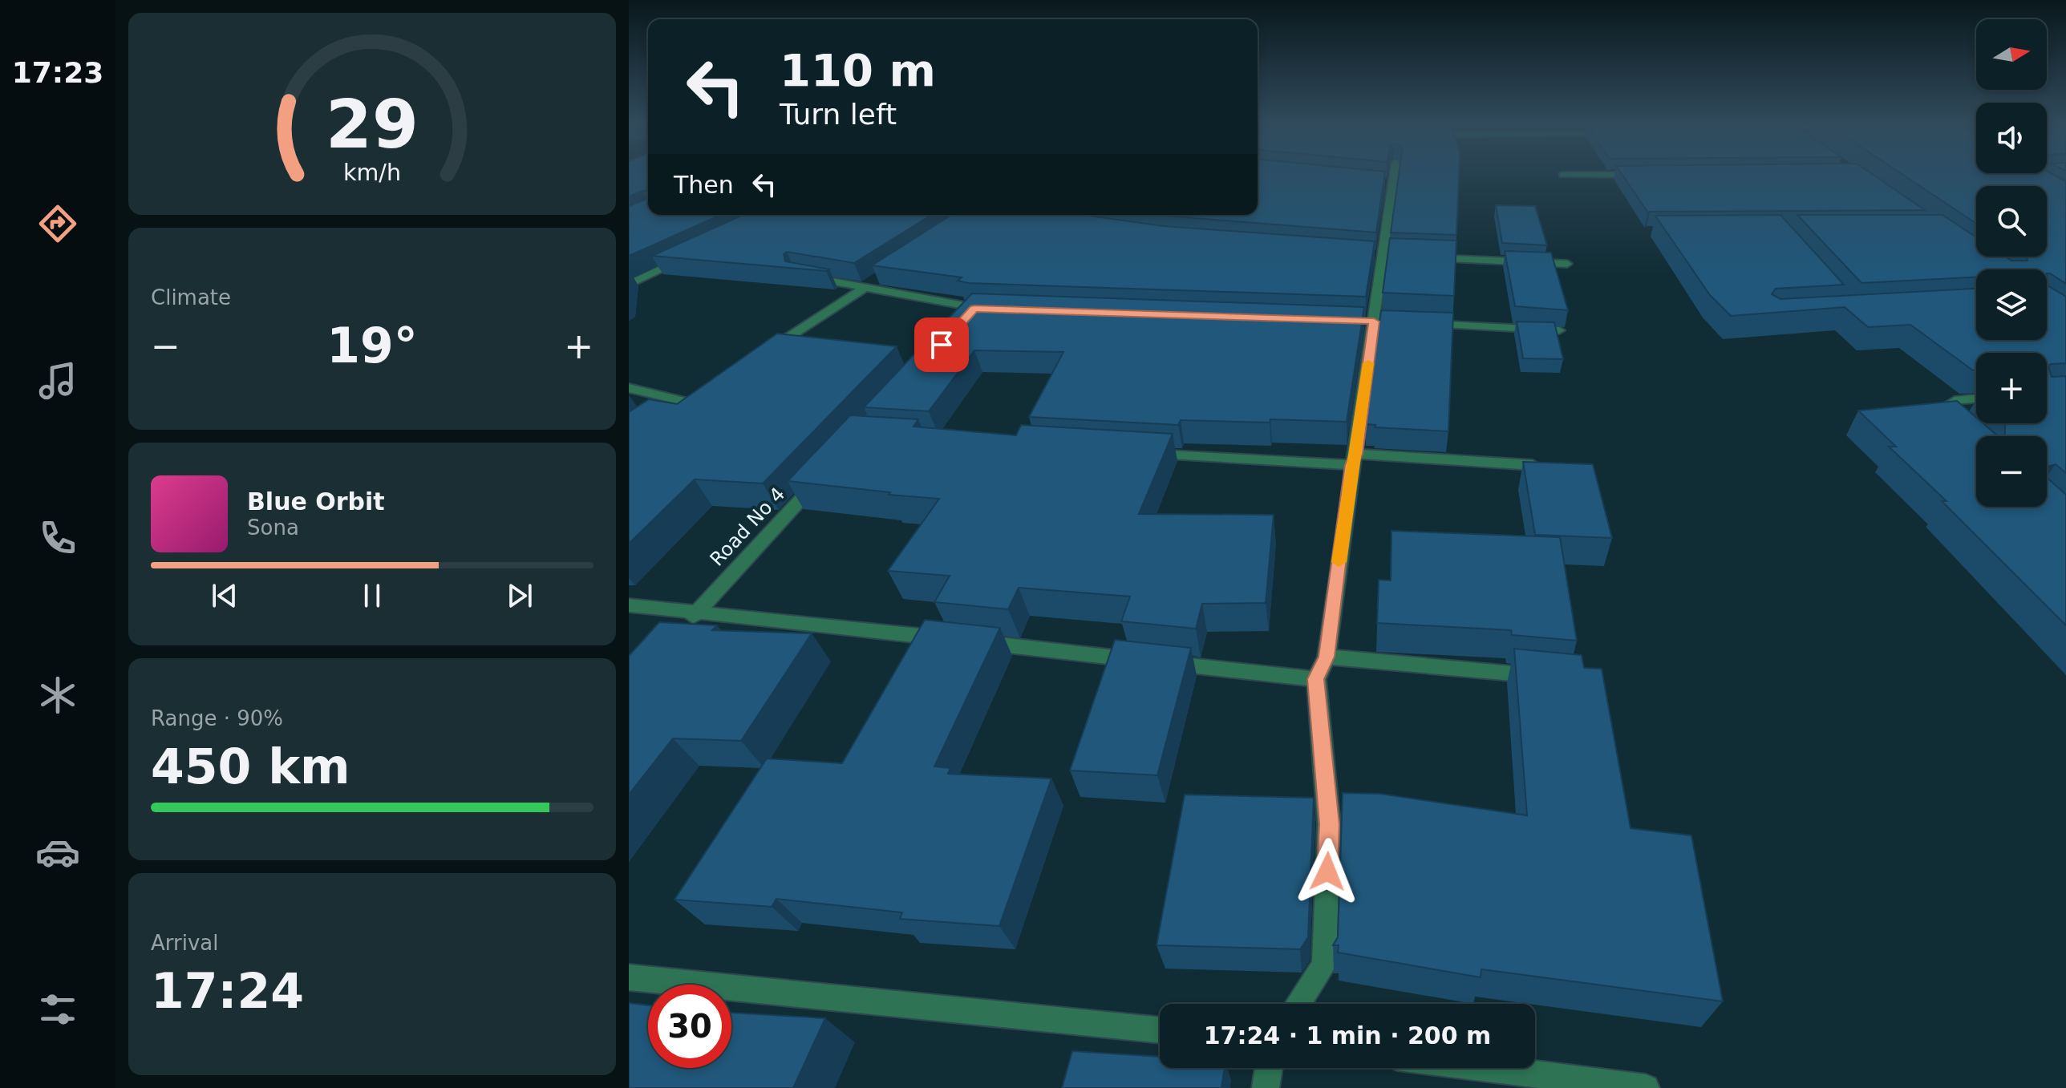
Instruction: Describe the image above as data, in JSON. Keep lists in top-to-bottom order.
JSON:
{
  "streets": {
    "street": ["Road No 4"]
  },
  "north": "right",
  "page": {
    "tabs": "17:23",
    "map_buttons": ["+", "−"],
    "turn": ["110 m", "Turn left"],
    "then": "Then",
    "tile": [
      "Climate",
      ["Range · 90%", "450 km"],
      ["Arrival", "17:24"]
    ],
    "heat": ["−", "19°", "+"],
    "song": ["Blue Orbit", "Sona"],
    "limit": "30",
    "trip": "17:24 · 1 min · 200 m",
    "gauge": ["29", "km/h"]
  }
}
